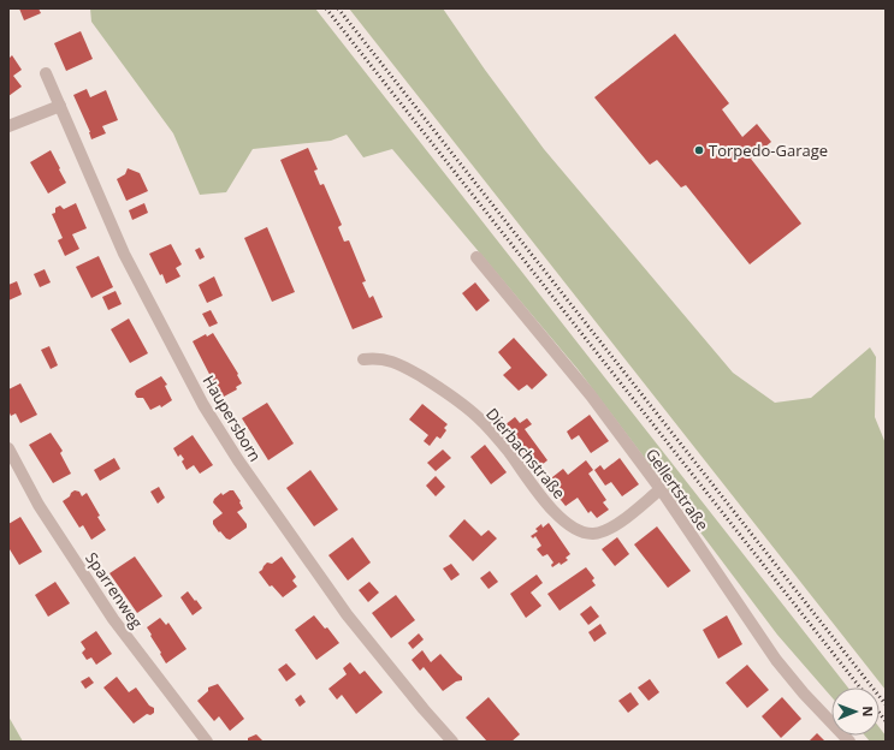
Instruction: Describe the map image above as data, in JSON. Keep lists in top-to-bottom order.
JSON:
{
  "streets": {
    "street": [
      "Haupersborn",
      "Dierbachstraße",
      "Gellertstraße",
      "Sparrenweg"
    ]
  },
  "crossings": [
    ["Dierbachstraße", "Gellertstraße"]
  ],
  "places": ["Torpedo-Garage"],
  "north": "right"
}
